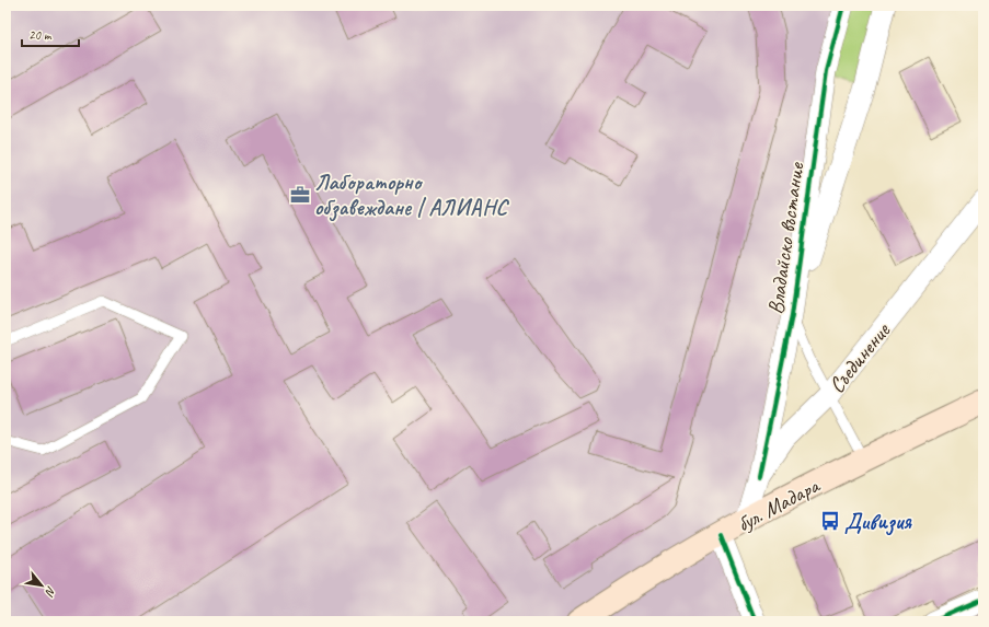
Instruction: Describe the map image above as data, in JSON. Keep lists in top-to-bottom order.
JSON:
{
  "streets": {
    "main road": ["бул. Мадара"],
    "street": ["Владайско въстание", "Съединение"]
  },
  "crossings": [
    ["Владайско въстание", "Съединение"],
    ["Съединение", "бул. Мадара"]
  ],
  "places": {
    "office": ["Лабораторно обзавеждане | АЛИАНС"],
    "bus stop": ["Дивизия"]
  },
  "scale_bar": "20 m",
  "north": "bottom right"
}
